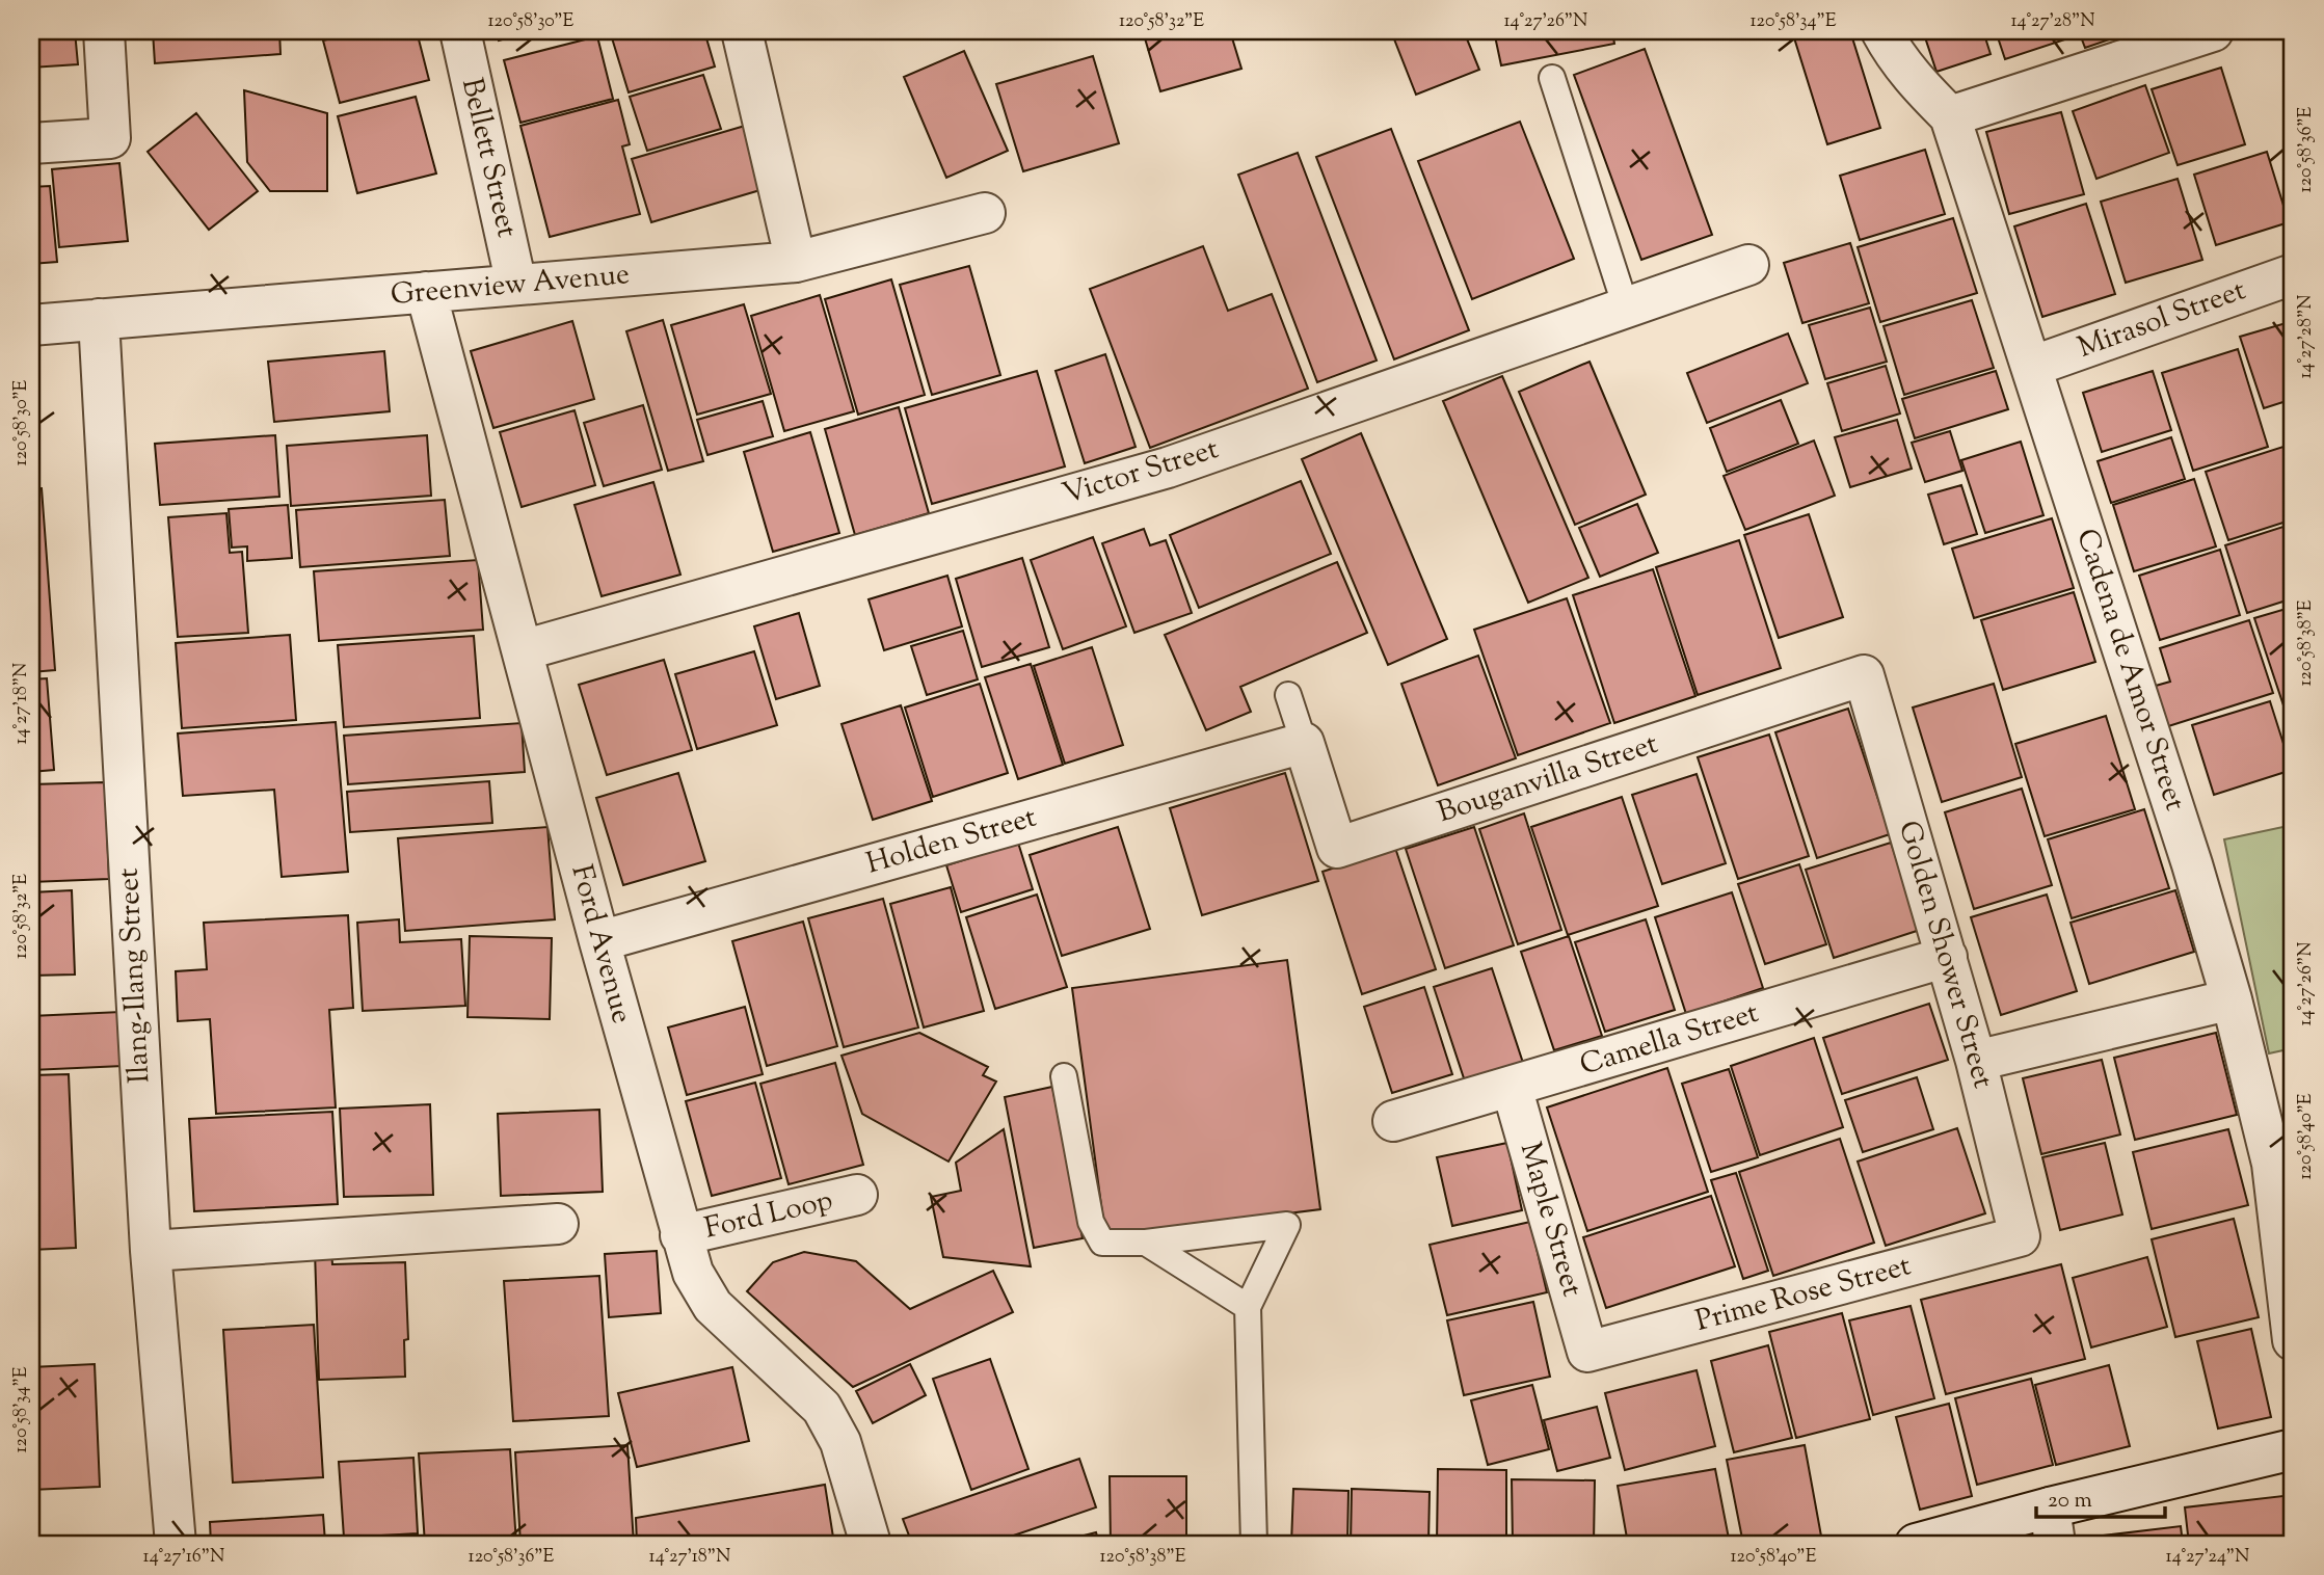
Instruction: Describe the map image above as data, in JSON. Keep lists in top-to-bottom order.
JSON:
{
  "streets": {
    "street": [
      "Bellett Street",
      "Greenview Avenue",
      "Mirasol Street",
      "Victor Street",
      "Cadena de Amor Street",
      "Bouganvilla Street",
      "Holden Street",
      "Ford Avenue",
      "Golden Shower Street",
      "Ilang-Ilang Street",
      "Camella Street",
      "Ford Loop",
      "Maple Street",
      "Prime Rose Street"
    ]
  },
  "crossings": [
    ["Bellett Street", "Greenview Avenue"],
    ["Greenview Avenue", "Ford Avenue"],
    ["Greenview Avenue", "Ilang-Ilang Street"],
    ["Mirasol Street", "Cadena de Amor Street"],
    ["Victor Street", "Ford Avenue"],
    ["Bouganvilla Street", "Holden Street"],
    ["Bouganvilla Street", "Golden Shower Street"],
    ["Holden Street", "Ford Avenue"],
    ["Ford Avenue", "Ford Loop"],
    ["Golden Shower Street", "Camella Street"],
    ["Golden Shower Street", "Prime Rose Street"],
    ["Camella Street", "Maple Street"],
    ["Maple Street", "Prime Rose Street"]
  ],
  "scale_bar": "20 m",
  "coordinates": [
    "120°58'30\"E",
    "120°58'32\"E",
    "14°27'26\"N",
    "120°58'34\"E",
    "14°27'28\"N",
    "120°58'36\"E",
    "120°58'38\"E",
    "14°27'18\"N",
    "120°58'40\"E",
    "14°27'16\"N",
    "14°27'24\"N"
  ]
}
